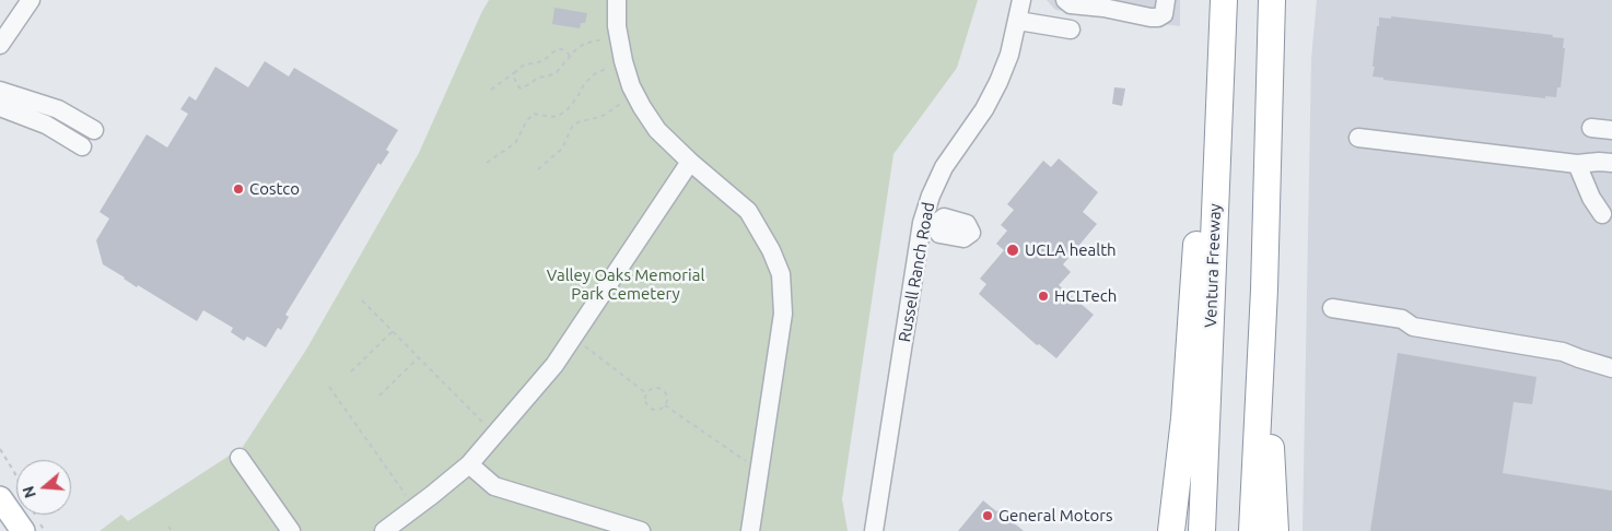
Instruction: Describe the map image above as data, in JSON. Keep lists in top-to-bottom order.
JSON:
{
  "streets": {
    "highway": ["Ventura Freeway"],
    "street": ["Russell Ranch Road"]
  },
  "parks": ["Valley Oaks Memorial Park Cemetery"],
  "places": [
    "Costco",
    "UCLA health",
    "HCLTech",
    "General Motors"
  ],
  "north": "left"
}
